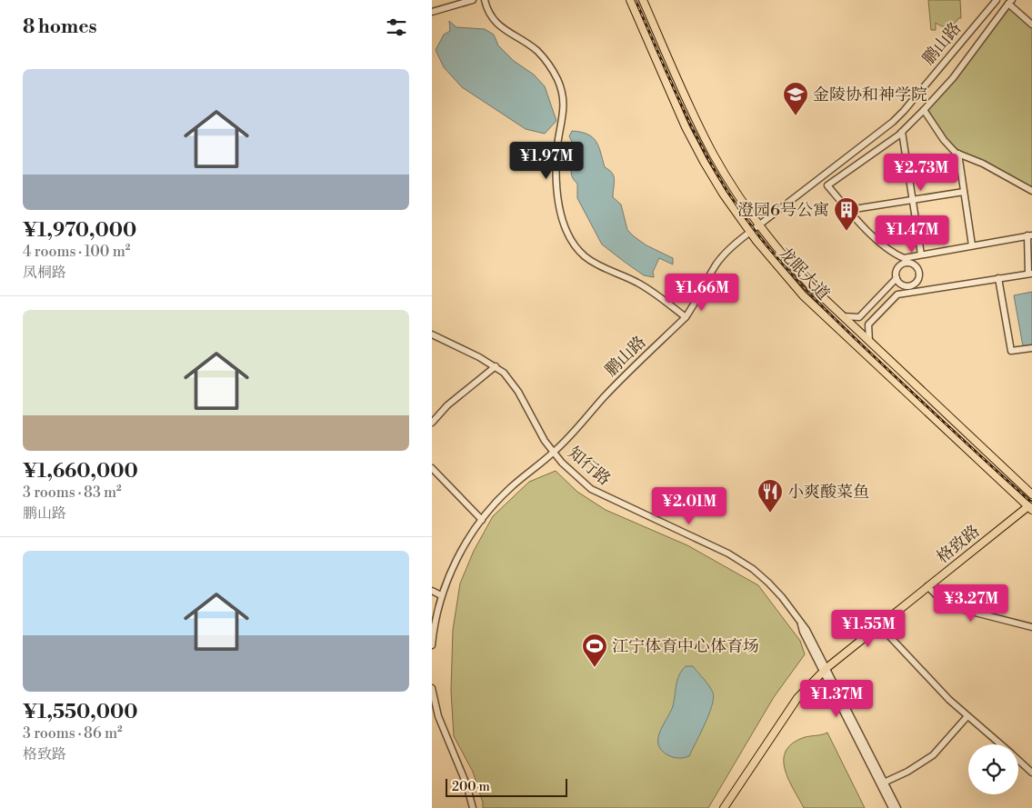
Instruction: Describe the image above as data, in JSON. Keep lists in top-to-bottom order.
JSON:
{
  "streets": {
    "main road": ["龙眠大道", "格致路"],
    "street": ["鹏山路", "知行路"]
  },
  "crossings": [
    ["鹏山路", "龙眠大道"],
    ["鹏山路", "知行路"],
    ["龙眠大道", "格致路"],
    ["知行路", "格致路"]
  ],
  "places": {
    "school or university": ["金陵协和神学院"],
    "building": ["澄园6号公寓"],
    "restaurant": ["小爽酸菜鱼"],
    "sports": ["江宁体育中心体育场"]
  },
  "scale_bar": "200 m",
  "page": {
    "heading": "8 homes",
    "list": [
      {
        "name": "¥1,970,000",
        "note": "4 rooms · 100 m² · 凤桐路"
      },
      {
        "name": "¥1,660,000",
        "note": "3 rooms · 83 m² · 鹏山路"
      },
      {
        "name": "¥1,550,000",
        "note": "3 rooms · 86 m² · 格致路"
      }
    ],
    "price": [
      "¥1.97M",
      "¥2.73M",
      "¥1.47M",
      "¥1.66M",
      "¥2.01M",
      "¥3.27M",
      "¥1.55M",
      "¥1.37M"
    ],
    "scale": "200 m"
  }
}
